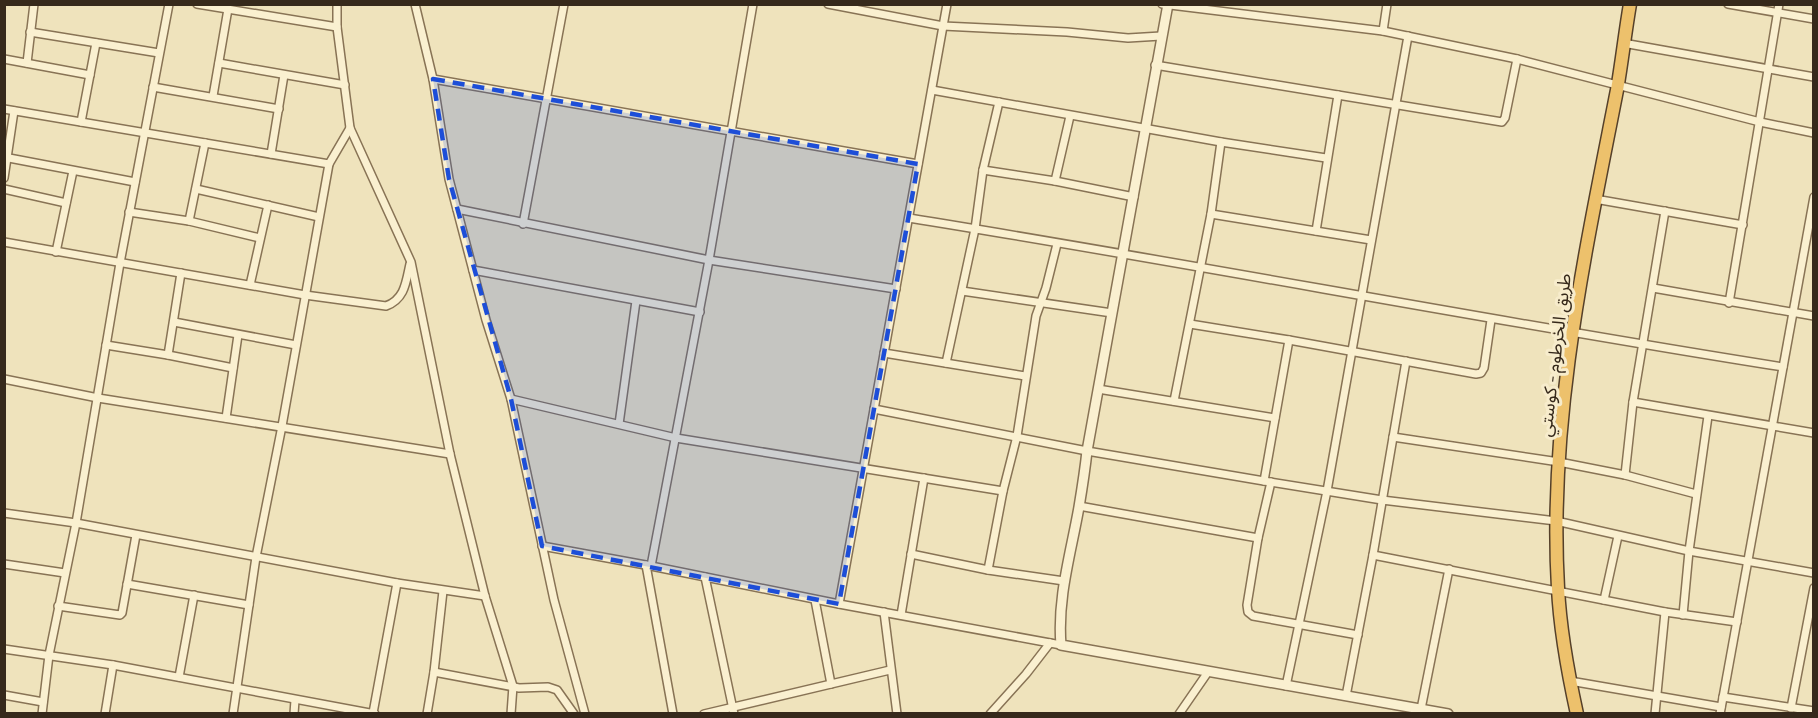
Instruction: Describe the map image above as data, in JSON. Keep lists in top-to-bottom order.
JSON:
{
  "streets": {
    "highway": ["طريق الخرطوم - كوستي"]
  }
}
